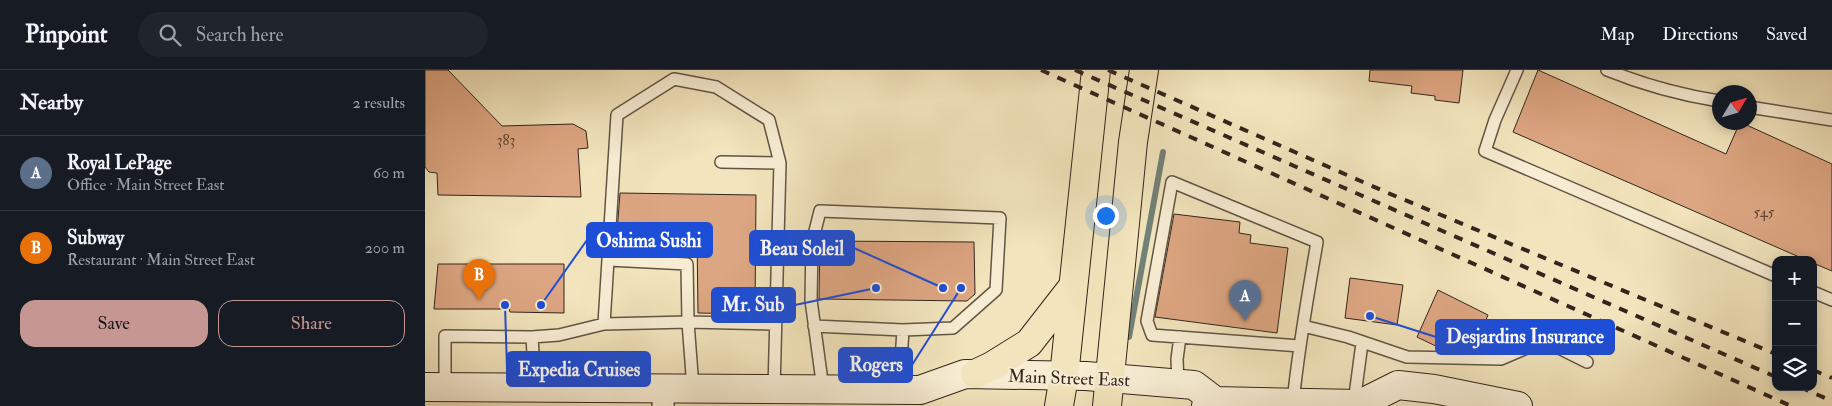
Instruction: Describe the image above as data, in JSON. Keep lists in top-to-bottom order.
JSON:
{
  "streets": {
    "main road": ["Main Street East"]
  },
  "places": [
    "Mr. Sub",
    "Beau Soleil",
    "Rogers",
    "Expedia Cruises",
    "Oshima Sushi",
    "Desjardins Insurance"
  ],
  "house_numbers": ["383", "545"],
  "north": "top right",
  "page": {
    "header": "Pinpoint",
    "search": "Search here",
    "nav": ["Map", "Directions", "Saved"],
    "heading": ["Nearby", "2 results"],
    "list": [
      {
        "mark": "A",
        "name": "Royal LePage",
        "note": "Office · Main Street East",
        "value": "60 m"
      },
      {
        "mark": "B",
        "name": "Subway",
        "note": "Restaurant · Main Street East",
        "value": "200 m"
      }
    ],
    "map_buttons": ["+", "−"],
    "pins": ["B", "A"],
    "buttons": ["Save", "Share"]
  }
}
